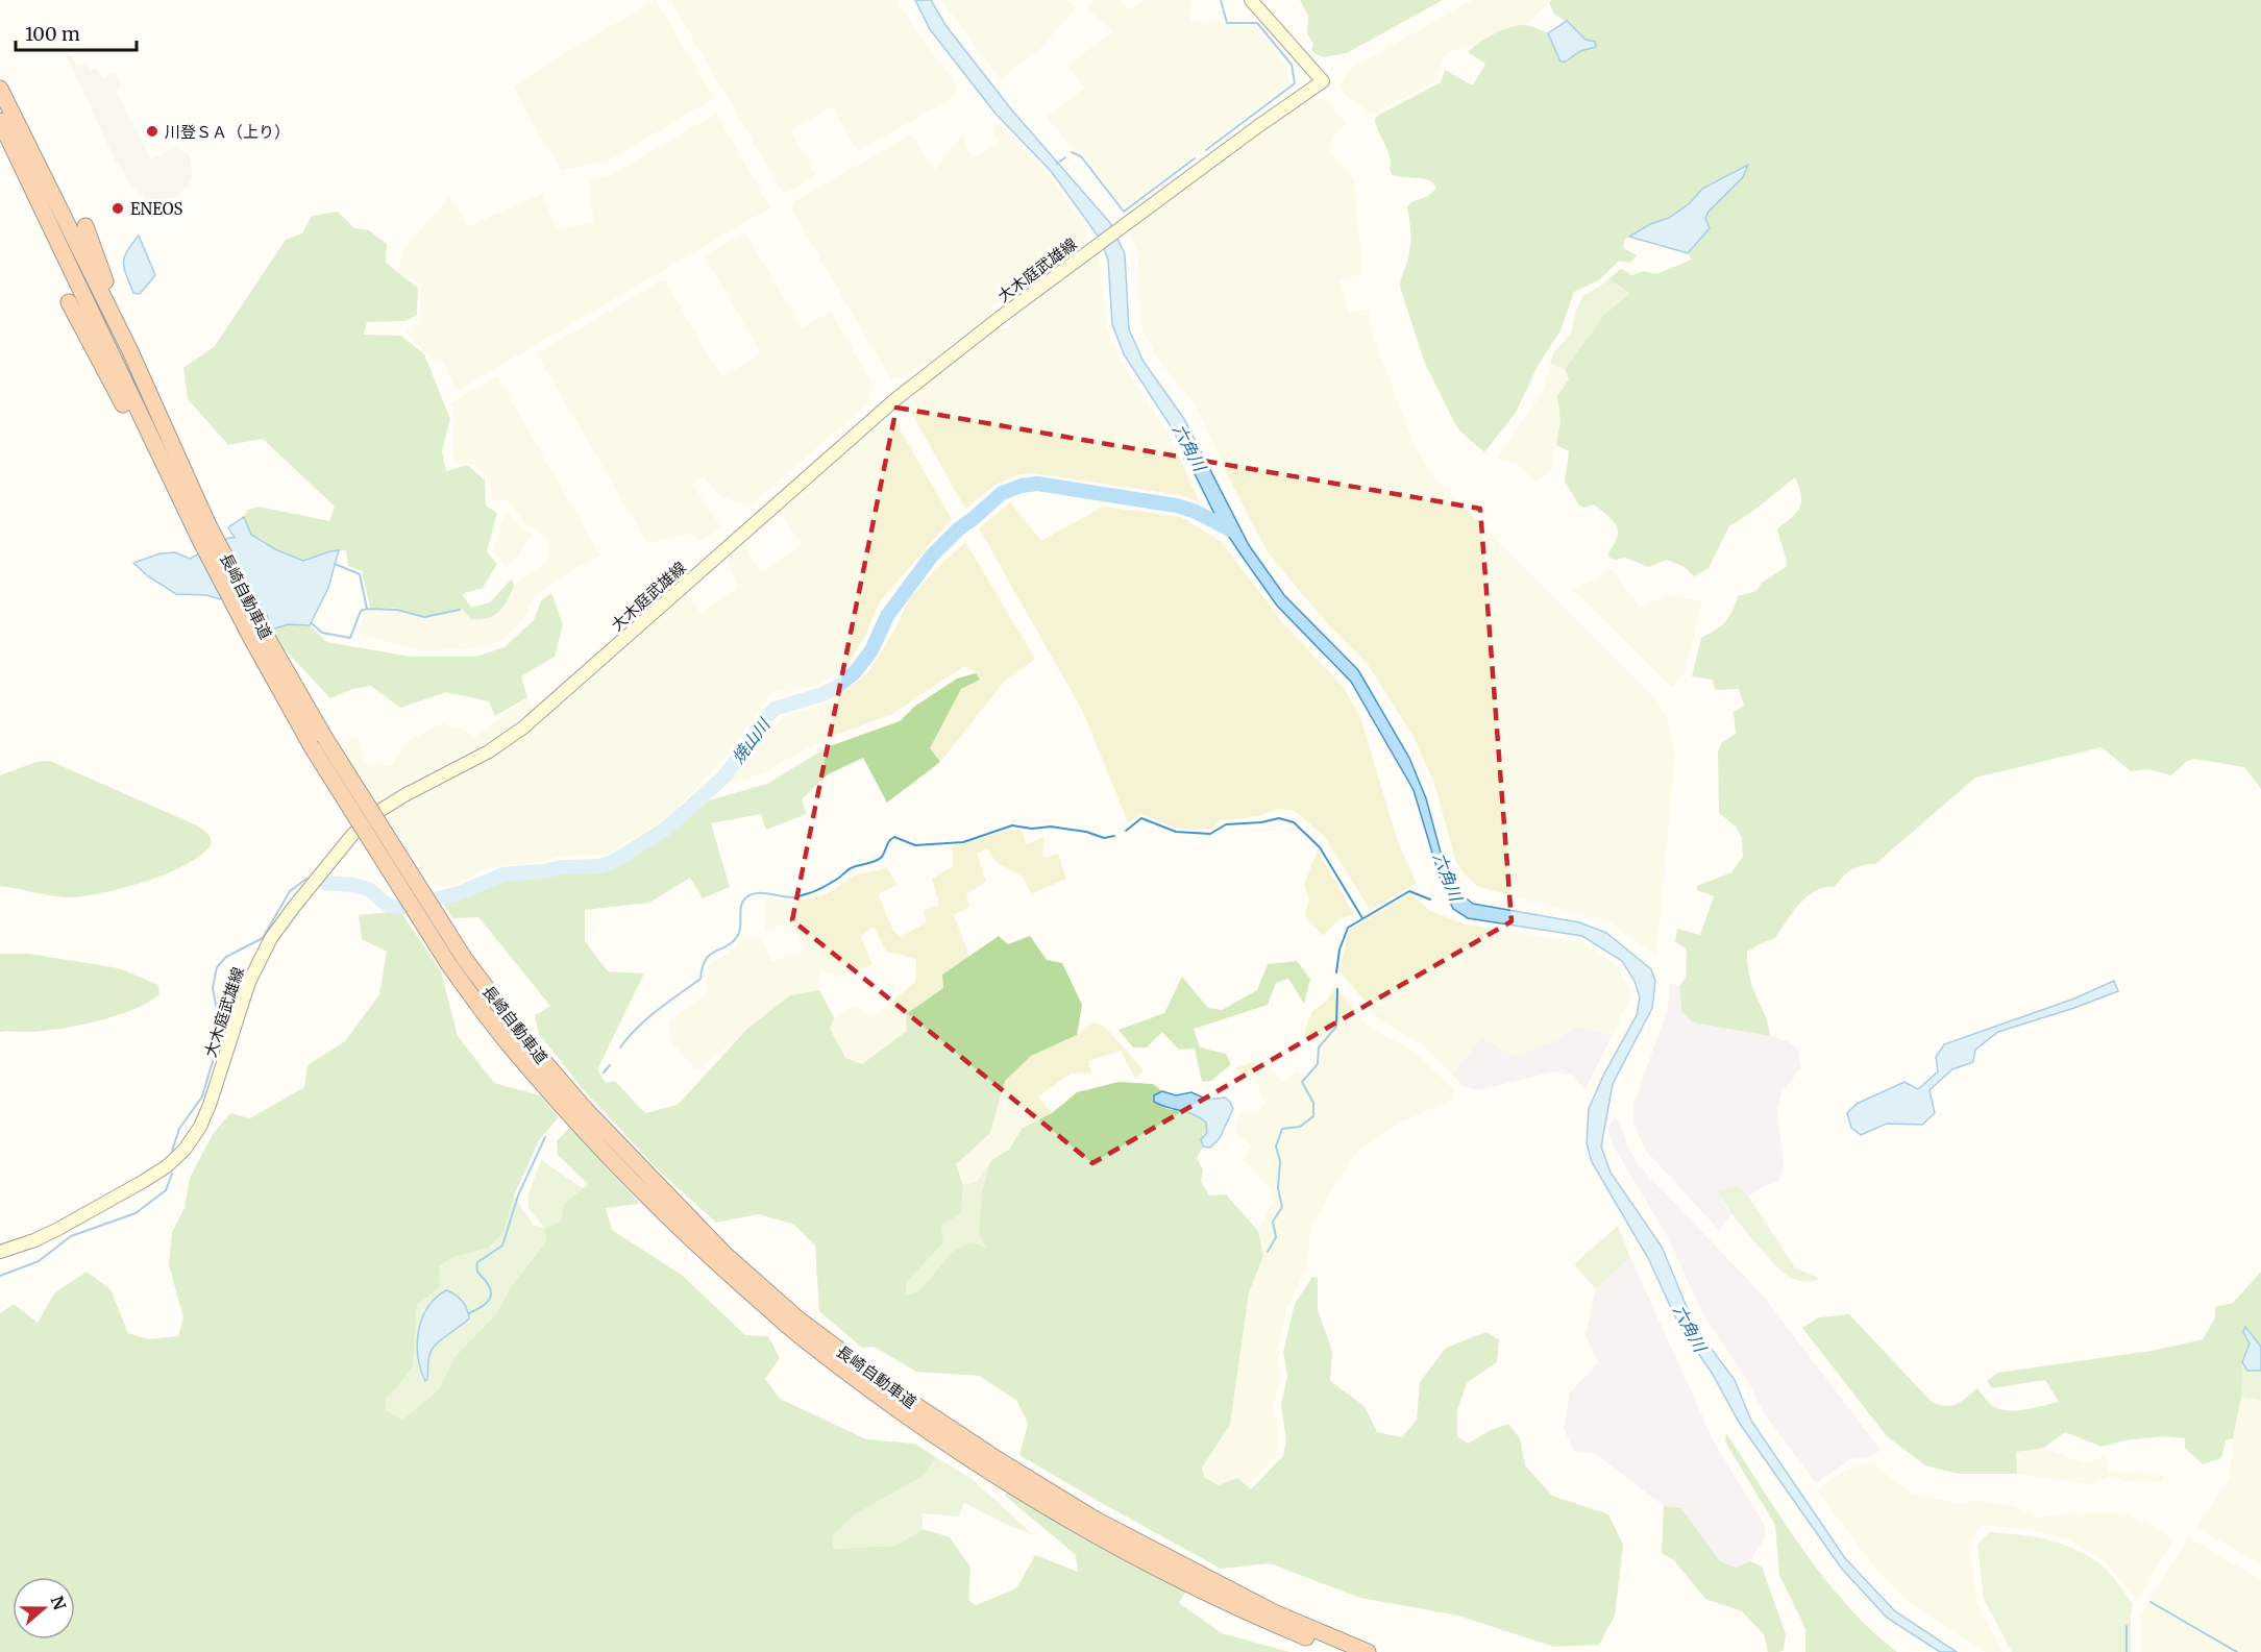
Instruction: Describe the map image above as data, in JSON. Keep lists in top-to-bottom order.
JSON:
{
  "streets": {
    "highway": ["長崎自動車道"],
    "main road": ["大木庭武雄線"]
  },
  "water": ["六角川", "焼山川"],
  "places": ["川登ＳＡ（上り）", "ENEOS"],
  "scale_bar": "100 m",
  "north": "right"
}
